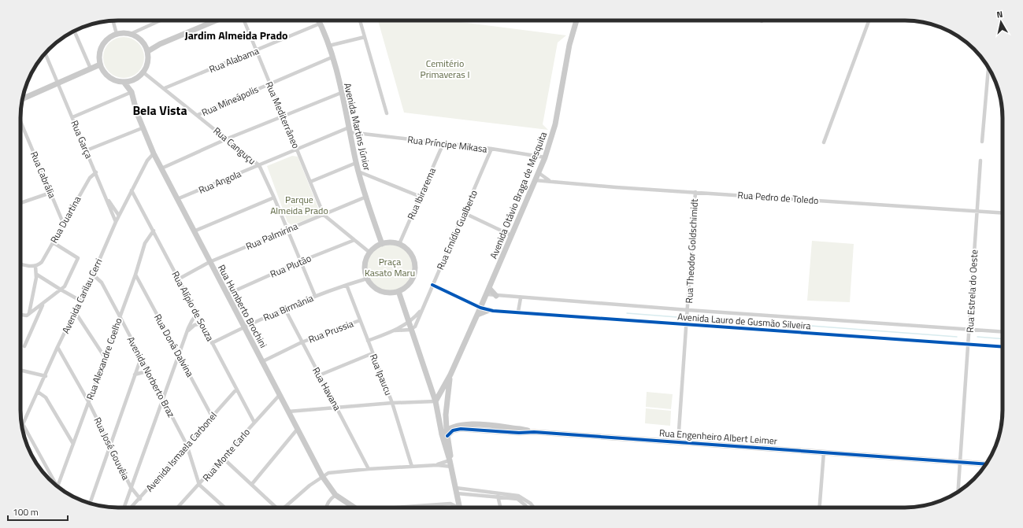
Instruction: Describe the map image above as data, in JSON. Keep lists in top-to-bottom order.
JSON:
{
  "streets": {
    "street": [
      "Rua Alabama",
      "Rua Mineápolis",
      "Rua Mediterrâneo",
      "Avenida Martins Júnior",
      "Rua Garça",
      "Rua Príncipe Mikasa",
      "Rua Canguçu",
      "Rua Cabrália",
      "Rua Angola",
      "Rua Ibirarema",
      "Avenida Otávio Braga de Mesquita",
      "Rua Pedro de Toledo",
      "Rua Duartina",
      "Rua Emídio Gualberto",
      "Rua Palmirina",
      "Rua Theodor Goldschimidt",
      "Rua Plutão",
      "Rua Estrela do Oeste",
      "Avenida Carilau Cerri",
      "Rua Alípio de Souza",
      "Rua Humberto Brochini",
      "Rua Birmânia",
      "Avenida Lauro de Gusmão Silveira",
      "Rua Prussia",
      "Rua Doná Dalvina",
      "Rua Alexandre Coelho",
      "Rua Ipaucu",
      "Avenida Norberto Braz",
      "Rua Havana",
      "Rua Engenheiro Albert Leimer",
      "Rua José Gouvêia",
      "Avenida Ismaela Carbonel",
      "Rua Monte Carlo"
    ]
  },
  "crossings": [
    ["Rua Alabama", "Rua Mediterrâneo"],
    ["Rua Alabama", "Avenida Martins Júnior"],
    ["Rua Alabama", "Rua Canguçu"],
    ["Rua Mineápolis", "Rua Mediterrâneo"],
    ["Rua Mineápolis", "Avenida Martins Júnior"],
    ["Rua Mineápolis", "Rua Canguçu"],
    ["Rua Mediterrâneo", "Rua Angola"],
    ["Rua Mediterrâneo", "Rua Palmirina"],
    ["Avenida Martins Júnior", "Rua Príncipe Mikasa"],
    ["Avenida Martins Júnior", "Rua Angola"],
    ["Avenida Martins Júnior", "Rua Ibirarema"],
    ["Avenida Martins Júnior", "Rua Palmirina"],
    ["Avenida Martins Júnior", "Rua Birmânia"],
    ["Rua Garça", "Rua Duartina"],
    ["Rua Garça", "Avenida Carilau Cerri"],
    ["Rua Príncipe Mikasa", "Rua Angola"],
    ["Rua Príncipe Mikasa", "Rua Ibirarema"],
    ["Rua Príncipe Mikasa", "Avenida Otávio Braga de Mesquita"],
    ["Rua Príncipe Mikasa", "Rua Emídio Gualberto"],
    ["Rua Canguçu", "Rua Angola"],
    ["Rua Canguçu", "Rua Palmirina"],
    ["Rua Canguçu", "Rua Plutão"],
    ["Rua Canguçu", "Rua Humberto Brochini"],
    ["Rua Canguçu", "Rua Birmânia"],
    ["Rua Cabrália", "Rua Duartina"],
    ["Rua Angola", "Rua Humberto Brochini"],
    ["Rua Ibirarema", "Rua Birmânia"],
    ["Avenida Otávio Braga de Mesquita", "Rua Pedro de Toledo"],
    ["Avenida Otávio Braga de Mesquita", "Avenida Lauro de Gusmão Silveira"],
    ["Rua Pedro de Toledo", "Rua Theodor Goldschimidt"],
    ["Rua Pedro de Toledo", "Rua Estrela do Oeste"],
    ["Rua Emídio Gualberto", "Avenida Lauro de Gusmão Silveira"],
    ["Rua Emídio Gualberto", "Rua Ipaucu"],
    ["Rua Palmirina", "Rua Alípio de Souza"],
    ["Rua Palmirina", "Rua Humberto Brochini"],
    ["Rua Theodor Goldschimidt", "Avenida Lauro de Gusmão Silveira"],
    ["Rua Theodor Goldschimidt", "Rua Engenheiro Albert Leimer"],
    ["Rua Plutão", "Rua Humberto Brochini"],
    ["Rua Estrela do Oeste", "Avenida Lauro de Gusmão Silveira"],
    ["Rua Estrela do Oeste", "Rua Engenheiro Albert Leimer"],
    ["Avenida Carilau Cerri", "Rua Alípio de Souza"],
    ["Avenida Carilau Cerri", "Rua Humberto Brochini"],
    ["Avenida Carilau Cerri", "Avenida Norberto Braz"],
    ["Avenida Carilau Cerri", "Rua José Gouvêia"],
    ["Rua Alípio de Souza", "Rua Birmânia"],
    ["Rua Alípio de Souza", "Rua Alexandre Coelho"],
    ["Rua Alípio de Souza", "Avenida Ismaela Carbonel"],
    ["Rua Alípio de Souza", "Rua Monte Carlo"],
    ["Rua Humberto Brochini", "Rua Birmânia"],
    ["Rua Humberto Brochini", "Rua Prussia"],
    ["Rua Humberto Brochini", "Rua Monte Carlo"],
    ["Rua Birmânia", "Rua Ipaucu"],
    ["Rua Birmânia", "Rua Havana"],
    ["Rua Prussia", "Rua Ipaucu"],
    ["Rua Prussia", "Rua Havana"],
    ["Rua Doná Dalvina", "Rua Alexandre Coelho"],
    ["Rua Doná Dalvina", "Avenida Ismaela Carbonel"],
    ["Rua Alexandre Coelho", "Avenida Norberto Braz"],
    ["Rua Alexandre Coelho", "Rua José Gouvêia"],
    ["Avenida Norberto Braz", "Avenida Ismaela Carbonel"],
    ["Avenida Norberto Braz", "Rua Monte Carlo"],
    ["Rua José Gouvêia", "Avenida Ismaela Carbonel"]
  ],
  "districts": ["Jardim Almeida Prado", "Bela Vista"],
  "parks": ["Cemitério Primaveras I", "Parque Almeida Prado", "Praça Kasato Maru"],
  "scale_bar": "100 m",
  "north": "top"
}
